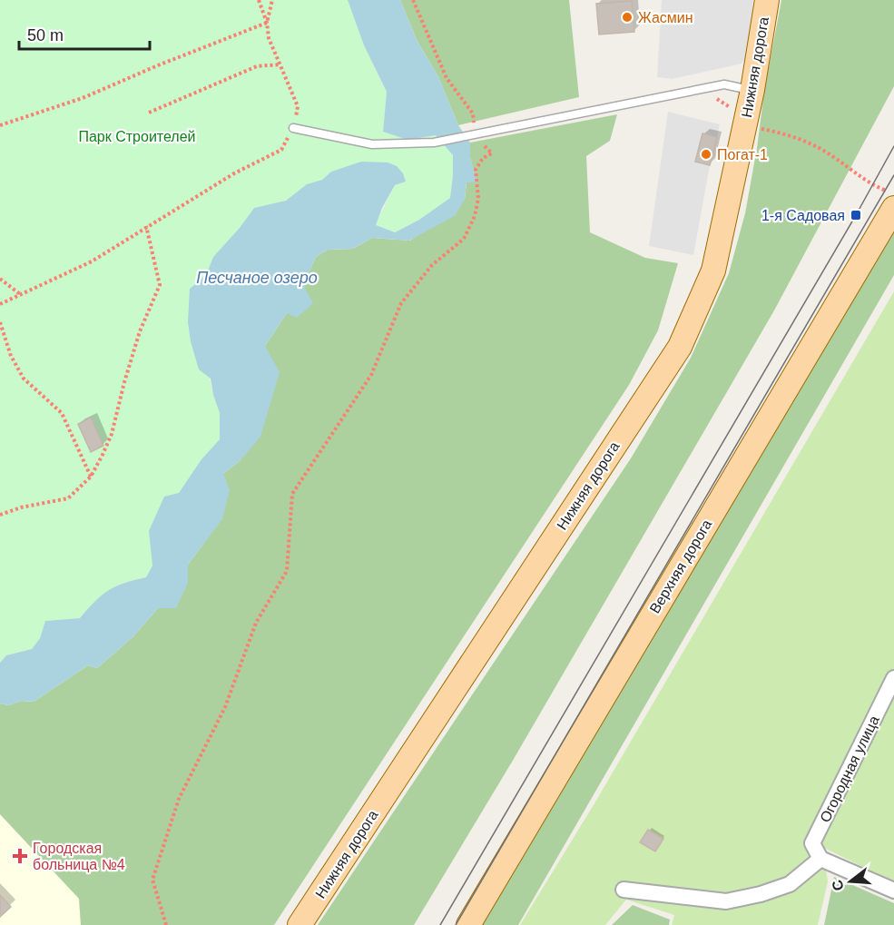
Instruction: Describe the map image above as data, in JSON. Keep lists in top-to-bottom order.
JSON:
{
  "streets": {
    "main road": ["Нижняя дорога", "Верхняя дорога"],
    "street": ["Огородная улица"]
  },
  "water": ["Песчаное озеро"],
  "parks": ["Парк Строителей"],
  "places": {
    "other": ["Жасмин", "Погат-1"],
    "transit": ["1-я Садовая"],
    "health": ["Городская больница №4"]
  },
  "scale_bar": "50 m",
  "north": "left"
}
